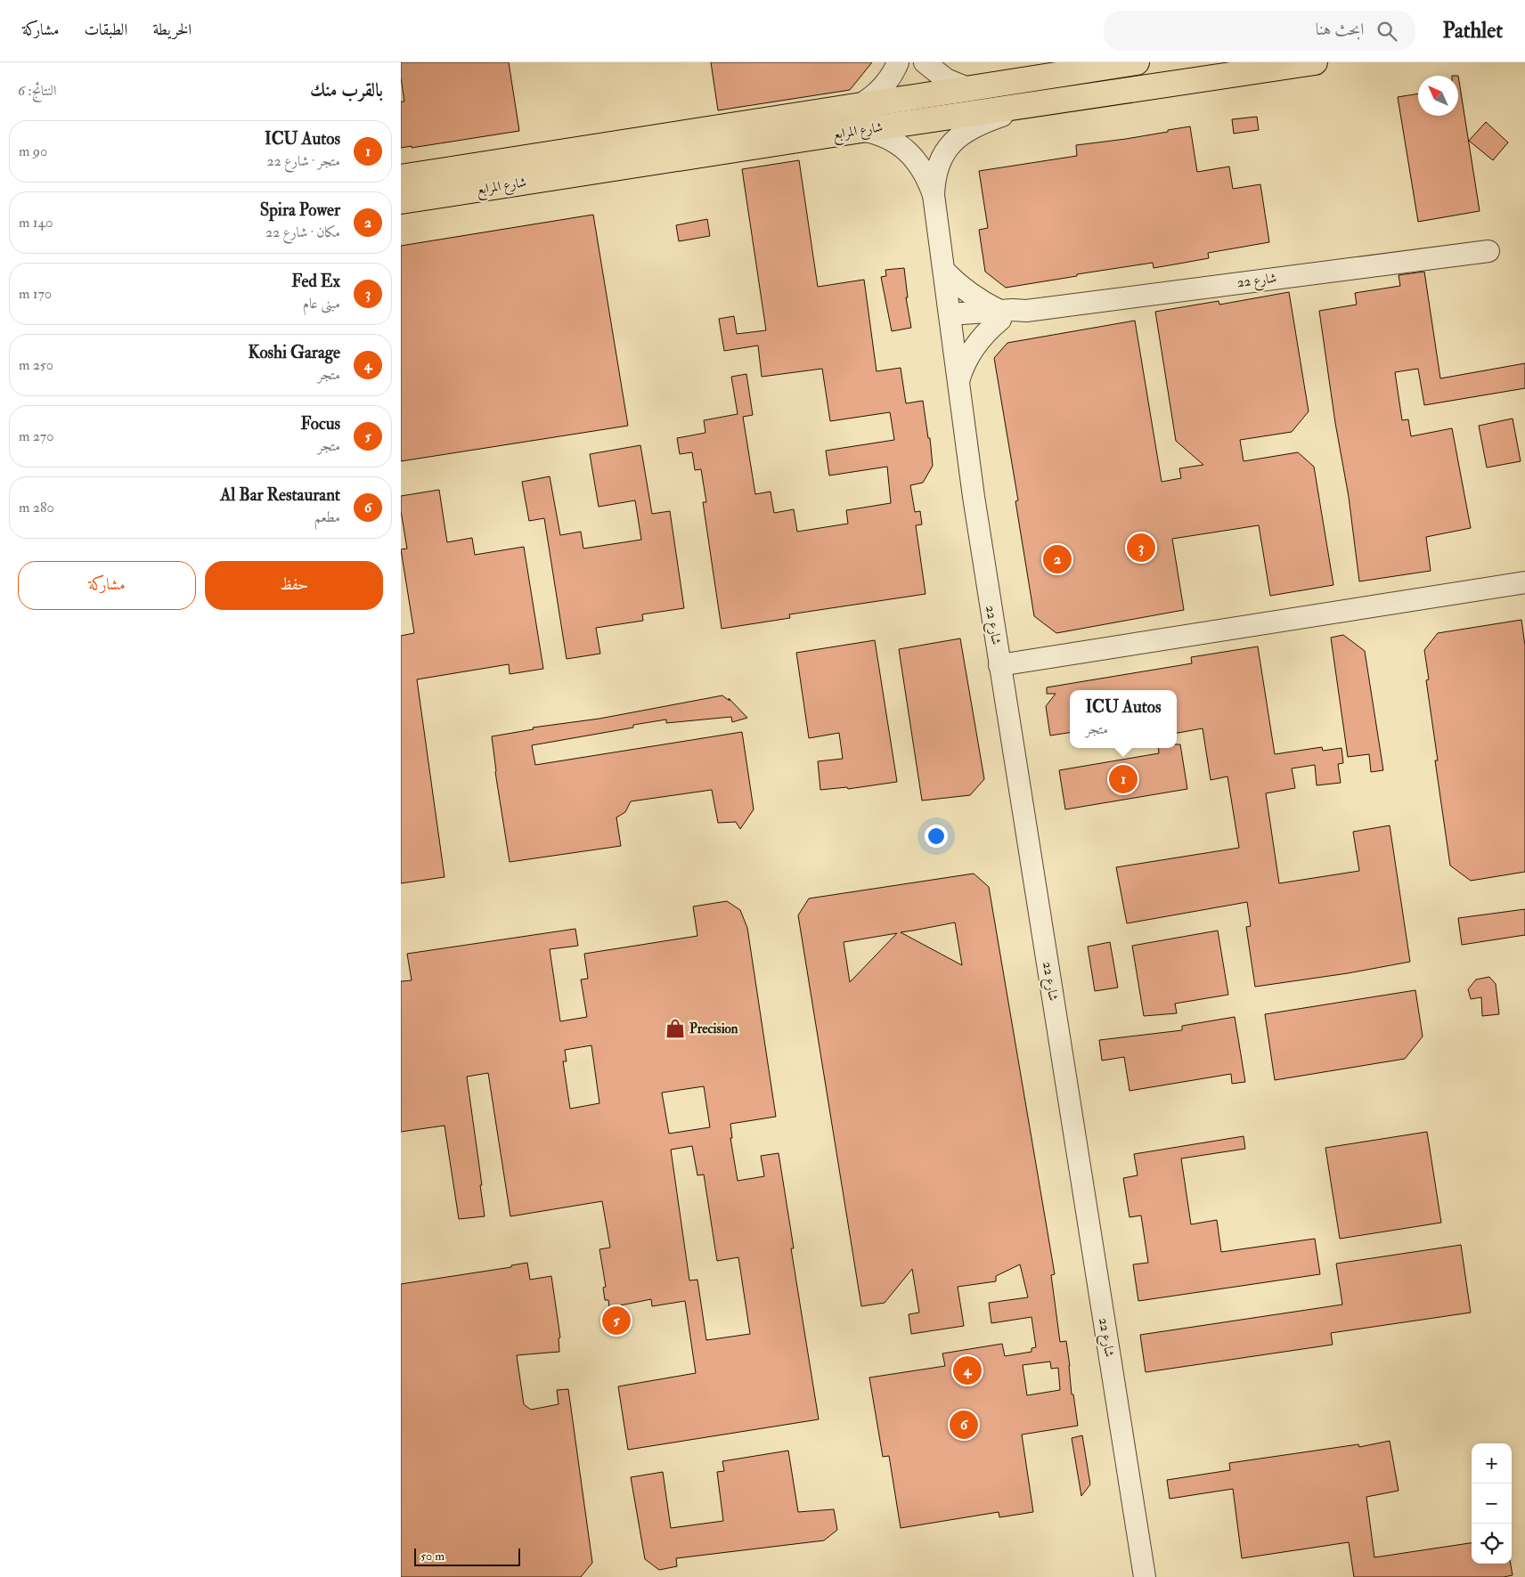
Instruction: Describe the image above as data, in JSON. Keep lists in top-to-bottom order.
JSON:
{
  "streets": {
    "main road": ["شارع المرابع"],
    "street": ["شارع 22"]
  },
  "crossings": [
    ["شارع المرابع", "شارع 22"]
  ],
  "places": {
    "shop": ["Precision"]
  },
  "scale_bar": "50 m",
  "north": "top left",
  "page": {
    "header": "Pathlet",
    "search": "ابحث هنا",
    "nav": ["الخريطة", "الطبقات", "مشاركة"],
    "heading": ["بالقرب منك", "النتائج: 6"],
    "list": [
      {
        "mark": "1",
        "name": "ICU Autos",
        "note": "متجر · شارع 22",
        "value": "90 m"
      },
      {
        "mark": "2",
        "name": "Spira Power",
        "note": "مكان · شارع 22",
        "value": "140 m"
      },
      {
        "mark": "3",
        "name": "Fed Ex",
        "note": "مبنى عام",
        "value": "170 m"
      },
      {
        "mark": "4",
        "name": "Koshi Garage",
        "note": "متجر",
        "value": "250 m"
      },
      {
        "mark": "5",
        "name": "Focus",
        "note": "متجر",
        "value": "270 m"
      },
      {
        "mark": "6",
        "name": "Al Bar Restaurant",
        "note": "مطعم",
        "value": "280 m"
      }
    ],
    "pins": [
      "3",
      "2",
      "1",
      "5",
      "4",
      "6"
    ],
    "buttons": ["حفظ", "مشاركة"],
    "popup": ["ICU Autos", "متجر"],
    "map_buttons": ["+", "−"],
    "scale": "50 m"
  }
}
